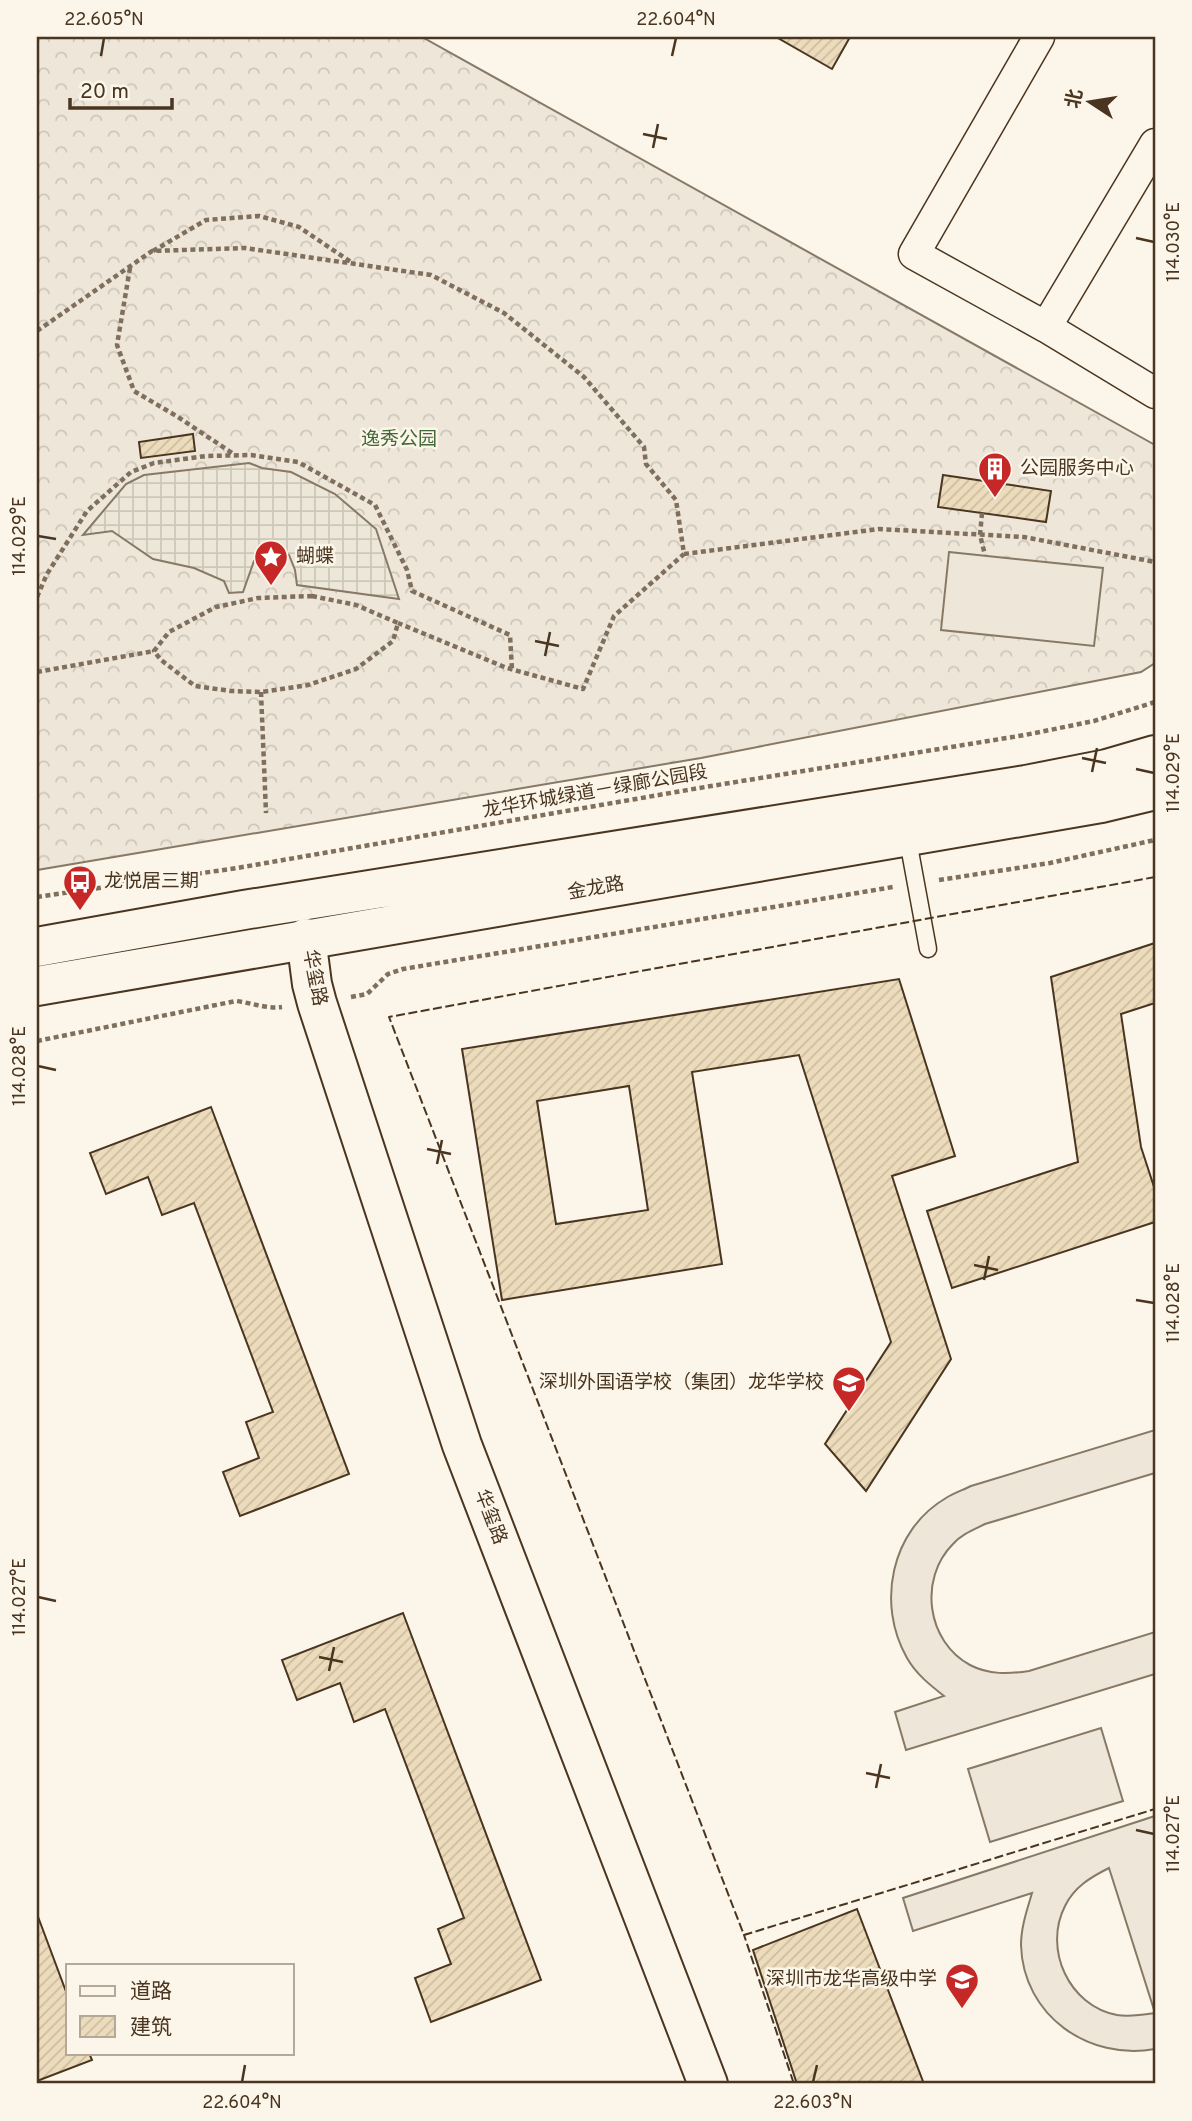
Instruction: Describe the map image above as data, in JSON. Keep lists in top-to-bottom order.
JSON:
{
  "streets": {
    "main road": ["金龙路", "华玺路"],
    "path": ["龙华环城绿道－绿廊公园段"]
  },
  "crossings": [
    ["金龙路", "华玺路"]
  ],
  "parks": ["逸秀公园"],
  "places": {
    "building": ["公园服务中心"],
    "place": ["蝴蝶"],
    "bus stop": ["龙悦居三期"],
    "school or university": ["深圳外国语学校（集团）龙华学校", "深圳市龙华高级中学"]
  },
  "legend": ["道路", "建筑"],
  "scale_bar": "20 m",
  "north": "left",
  "coordinates": [
    "22.605°N",
    "22.604°N",
    "114.030°E",
    "114.029°E",
    "114.028°E",
    "114.027°E",
    "22.603°N"
  ]
}
